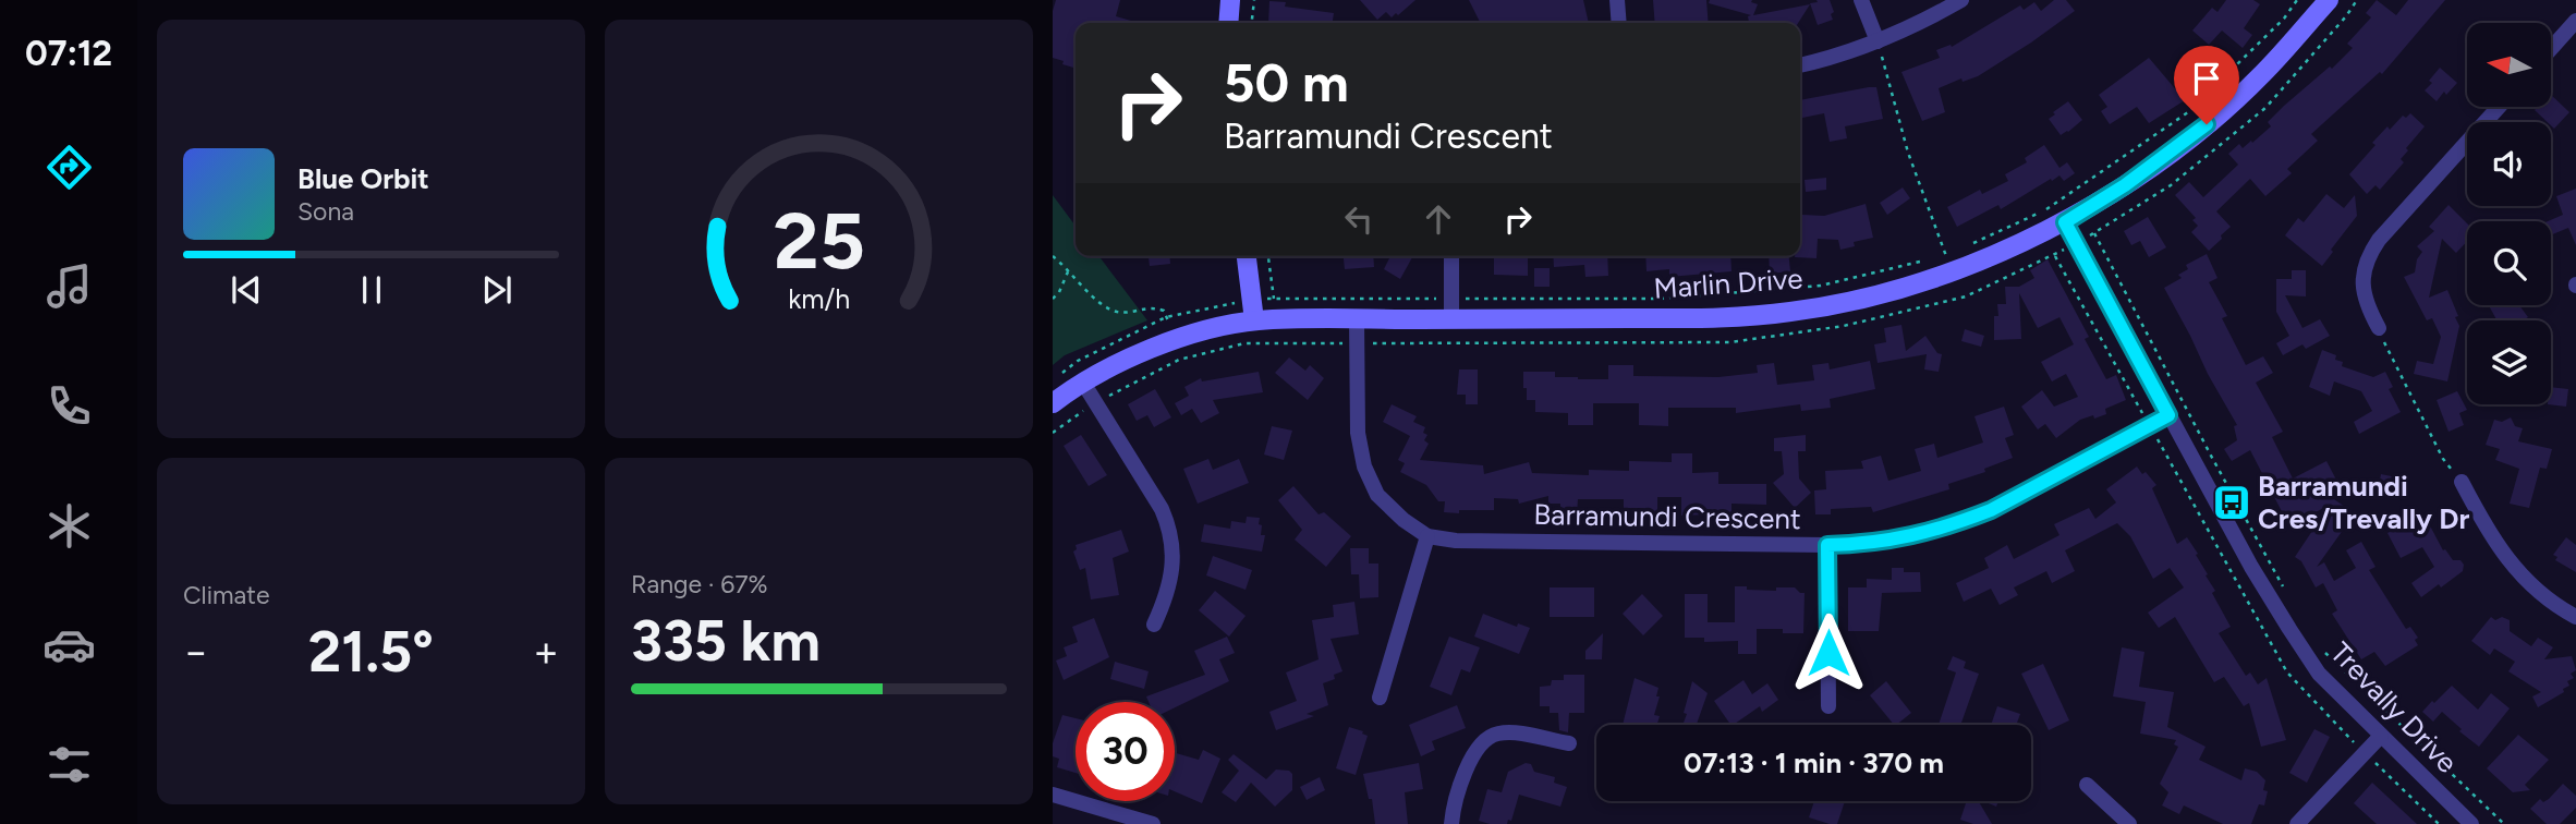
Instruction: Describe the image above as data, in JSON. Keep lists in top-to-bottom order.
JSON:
{
  "streets": {
    "street": ["Marlin Drive", "Barramundi Crescent", "Trevally Drive"]
  },
  "crossings": [
    ["Marlin Drive", "Barramundi Crescent"],
    ["Marlin Drive", "Trevally Drive"],
    ["Barramundi Crescent", "Trevally Drive"]
  ],
  "places": {
    "bus stop": ["Barramundi Cres/Trevally Dr"]
  },
  "north": "left",
  "page": {
    "tabs": "07:12",
    "turn": ["50 m", "Barramundi Crescent"],
    "song": ["Blue Orbit", "Sona"],
    "tile": [
      "Climate",
      ["Range · 67%", "335 km"]
    ],
    "heat": ["−", "21.5°", "+"],
    "limit": "30",
    "trip": "07:13 · 1 min · 370 m",
    "gauge": ["25", "km/h"]
  }
}
